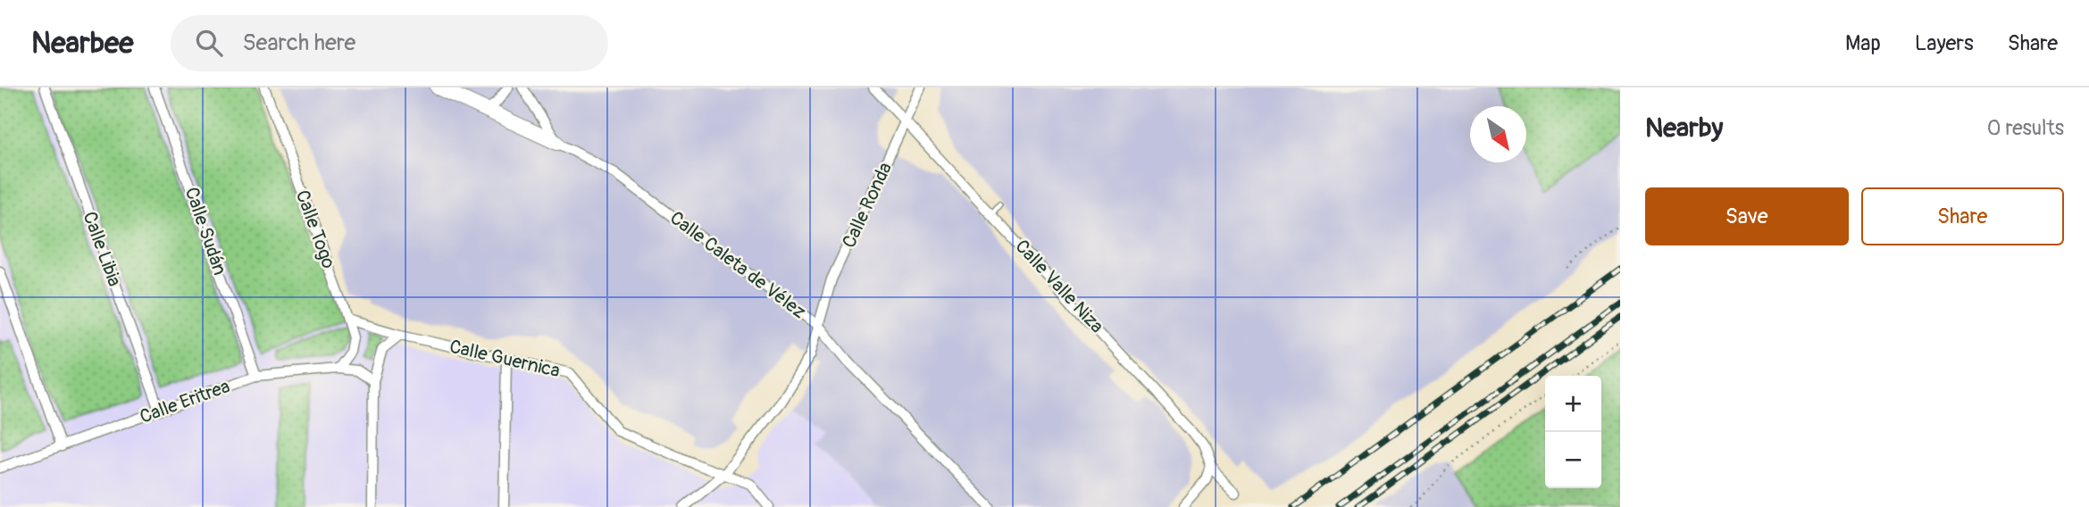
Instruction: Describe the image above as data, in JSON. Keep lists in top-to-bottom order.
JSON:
{
  "streets": {
    "street": [
      "Calle Ronda",
      "Calle Togo",
      "Calle Sudán",
      "Calle Libia",
      "Calle Caleta de Vélez",
      "Calle Valle Niza",
      "Calle Guernica",
      "Calle Eritrea"
    ]
  },
  "crossings": [
    ["Calle Ronda", "Calle Caleta de Vélez"],
    ["Calle Ronda", "Calle Valle Niza"],
    ["Calle Ronda", "Calle Guernica"],
    ["Calle Togo", "Calle Guernica"],
    ["Calle Togo", "Calle Eritrea"],
    ["Calle Sudán", "Calle Eritrea"],
    ["Calle Libia", "Calle Eritrea"]
  ],
  "north": "bottom right",
  "page": {
    "header": "Nearbee",
    "search": "Search here",
    "nav": ["Map", "Layers", "Share"],
    "heading": ["Nearby", "0 results"],
    "buttons": ["Save", "Share"],
    "map_buttons": ["+", "−"]
  }
}
